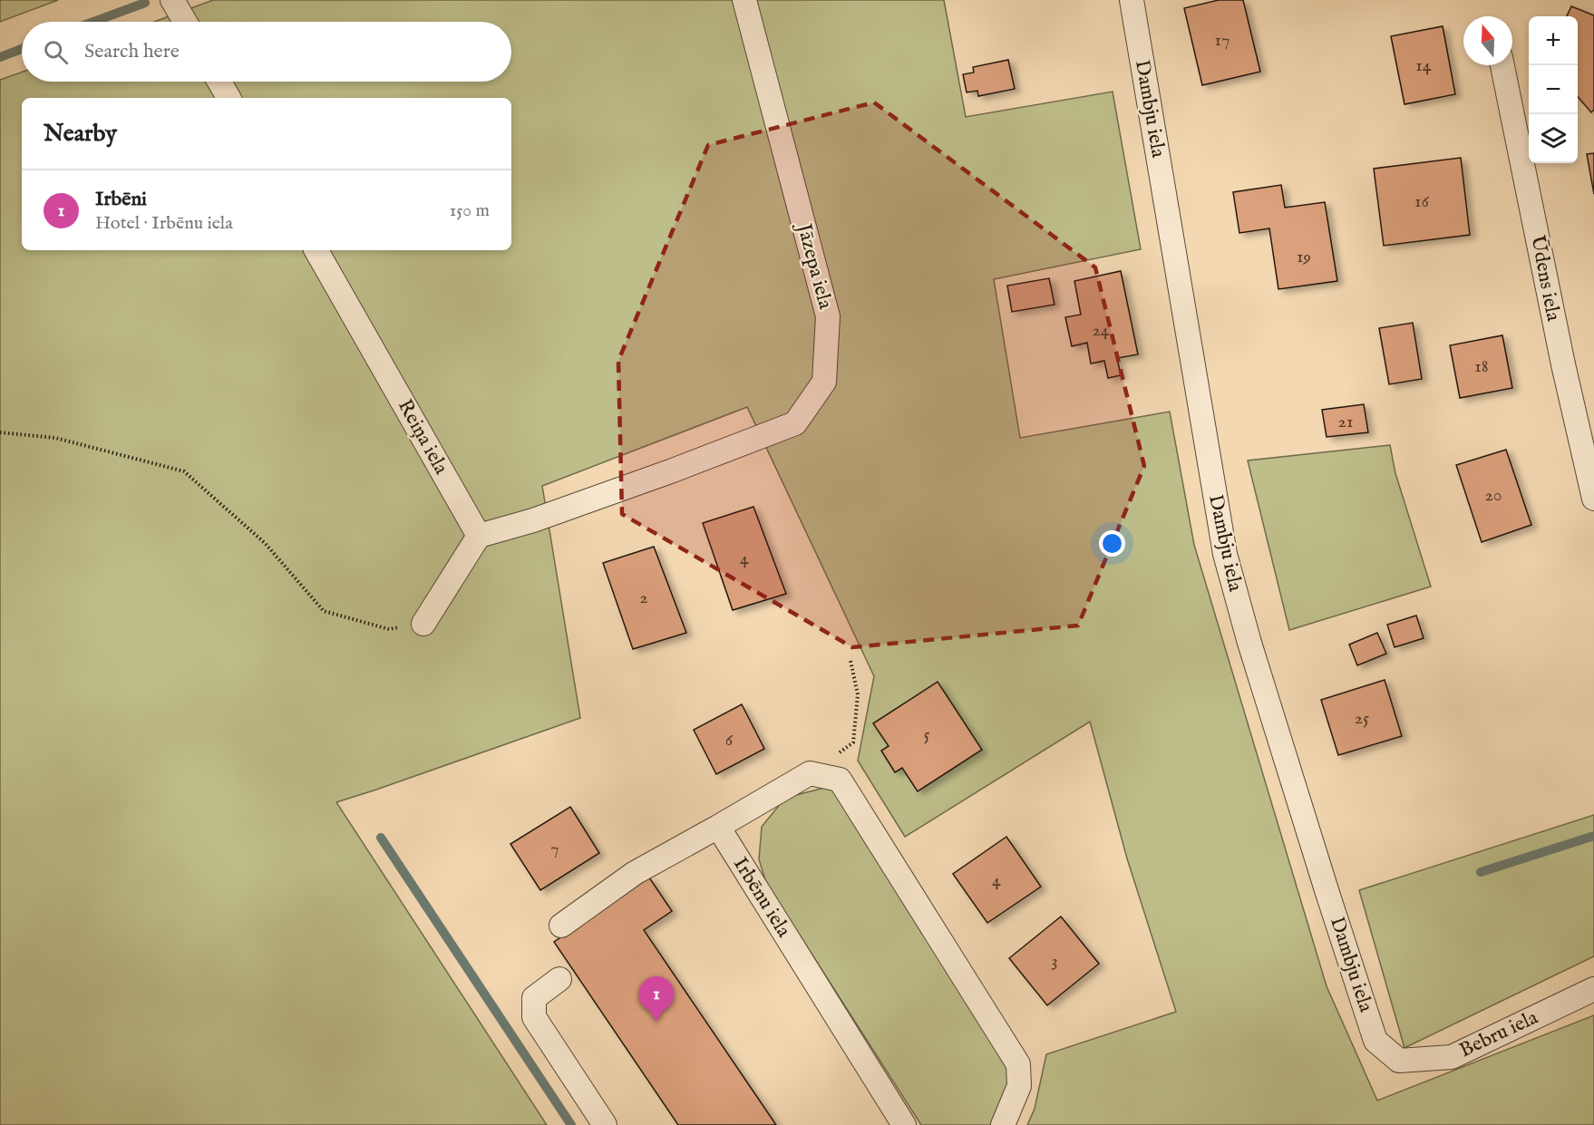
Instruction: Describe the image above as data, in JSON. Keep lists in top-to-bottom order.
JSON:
{
  "streets": {
    "street": [
      "Dambju iela",
      "Jāzepa iela",
      "Ūdens iela",
      "Reiņa iela",
      "Irbēnu iela",
      "Bebru iela"
    ]
  },
  "crossings": [
    ["Dambju iela", "Bebru iela"],
    ["Jāzepa iela", "Reiņa iela"]
  ],
  "house_numbers": [
    "17",
    "14",
    "16",
    "19",
    "24",
    "18",
    "21",
    "20",
    "4",
    "2",
    "25",
    "5",
    "6",
    "7",
    "4",
    "3"
  ],
  "north": "top",
  "page": {
    "map_buttons": ["+", "−"],
    "search": "Search here",
    "heading": "Nearby",
    "list": [
      {
        "mark": "1",
        "name": "Irbēni",
        "note": "Hotel · Irbēnu iela",
        "value": "150 m"
      }
    ],
    "pins": "1"
  }
}
